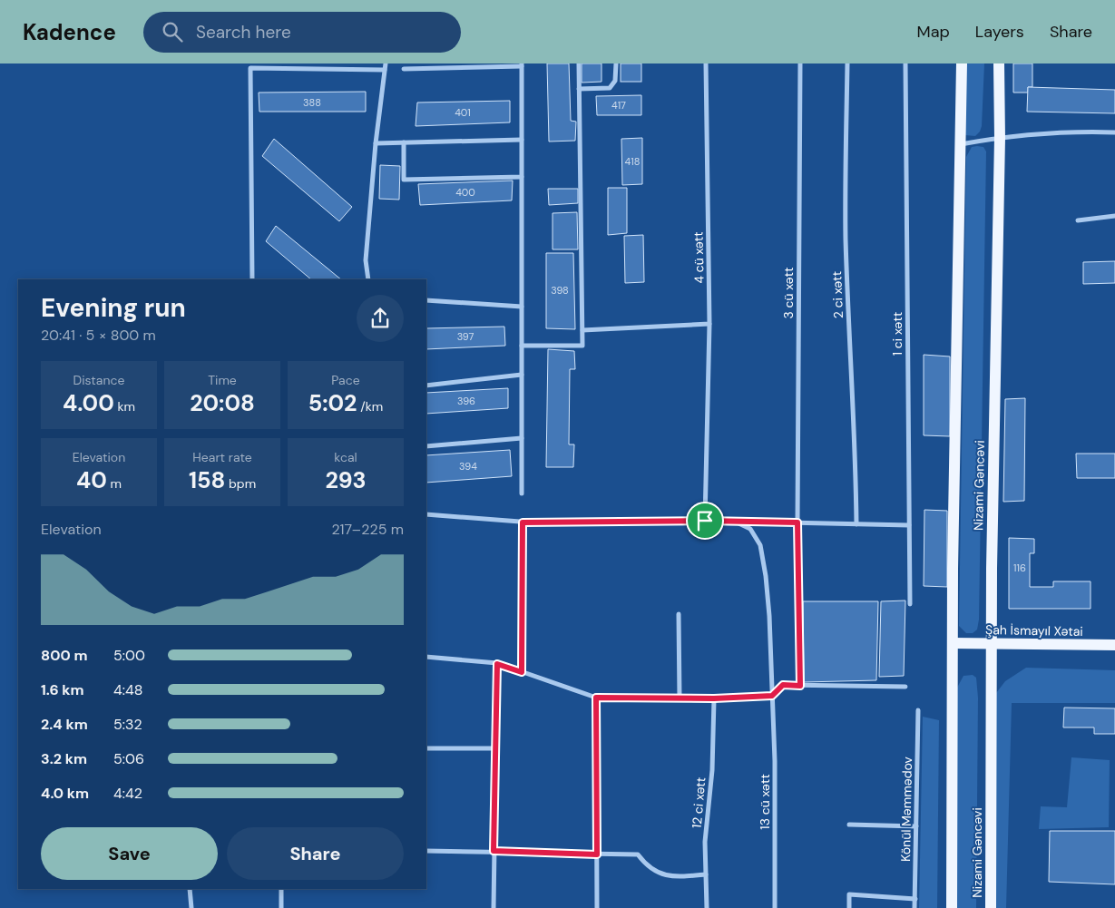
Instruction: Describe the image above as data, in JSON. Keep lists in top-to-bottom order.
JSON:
{
  "streets": {
    "main road": ["Nizami Gəncəvi", "Şah İsmayıl Xətai"],
    "street": [
      "4 cü xətt",
      "3 cü xətt",
      "2 ci xətt",
      "1 ci xətt",
      "13 cü xətt",
      "12 ci xətt",
      "Könül Məmmədov"
    ]
  },
  "crossings": [
    ["Nizami Gəncəvi", "Şah İsmayıl Xətai"]
  ],
  "house_numbers": [
    "388",
    "417",
    "401",
    "418",
    "400",
    "398",
    "397",
    "396",
    "394",
    "116"
  ],
  "page": {
    "header": "Kadence",
    "search": "Search here",
    "nav": ["Map", "Layers", "Share"],
    "heading": ["Evening run", "20:41 · 5 × 800 m"],
    "stats": [
      ["Distance", "4.00 km"],
      ["Time", "20:08"],
      ["Pace", "5:02 /km"],
      ["Elevation", "40 m"],
      ["Heart rate", "158 bpm"],
      ["kcal", "293"]
    ],
    "chart": ["Elevation", "217–225 m"],
    "list": [
      {
        "name": "800 m",
        "note": "5:00"
      },
      {
        "name": "1.6 km",
        "note": "4:48"
      },
      {
        "name": "2.4 km",
        "note": "5:32"
      },
      {
        "name": "3.2 km",
        "note": "5:06"
      },
      {
        "name": "4.0 km",
        "note": "4:42"
      }
    ],
    "buttons": ["Save", "Share"]
  }
}
